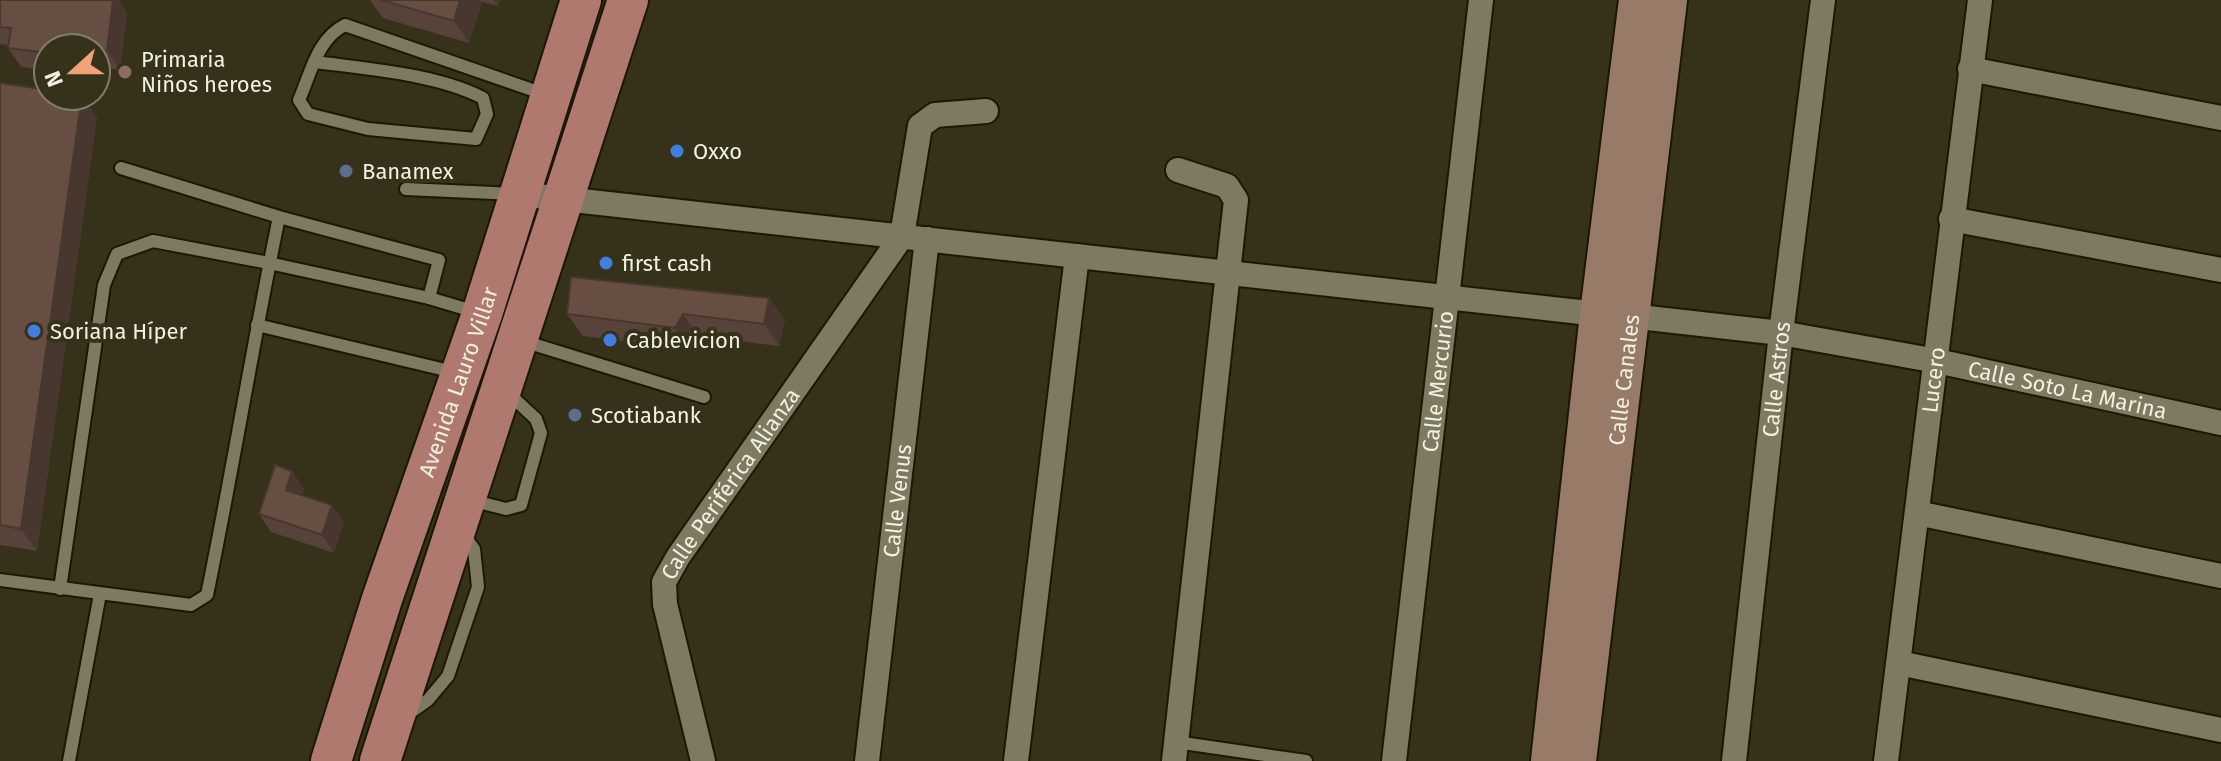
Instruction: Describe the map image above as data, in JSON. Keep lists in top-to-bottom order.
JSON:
{
  "streets": {
    "main road": ["Calle Canales", "Avenida Lauro Villar"],
    "street": [
      "Calle Mercurio",
      "Calle Astros",
      "Lucero",
      "Calle Soto La Marina",
      "Calle Periférica Alianza",
      "Calle Venus"
    ]
  },
  "crossings": [
    ["Calle Mercurio", "Calle Soto La Marina"],
    ["Calle Canales", "Calle Soto La Marina"],
    ["Calle Astros", "Calle Soto La Marina"],
    ["Avenida Lauro Villar", "Calle Soto La Marina"],
    ["Lucero", "Calle Soto La Marina"],
    ["Calle Soto La Marina", "Calle Periférica Alianza"],
    ["Calle Soto La Marina", "Calle Venus"]
  ],
  "places": [
    "Primaria Niños heroes",
    "Oxxo",
    "Banamex",
    "first cash",
    "Soriana Híper",
    "Cablevicion",
    "Scotiabank"
  ],
  "north": "left"
}
